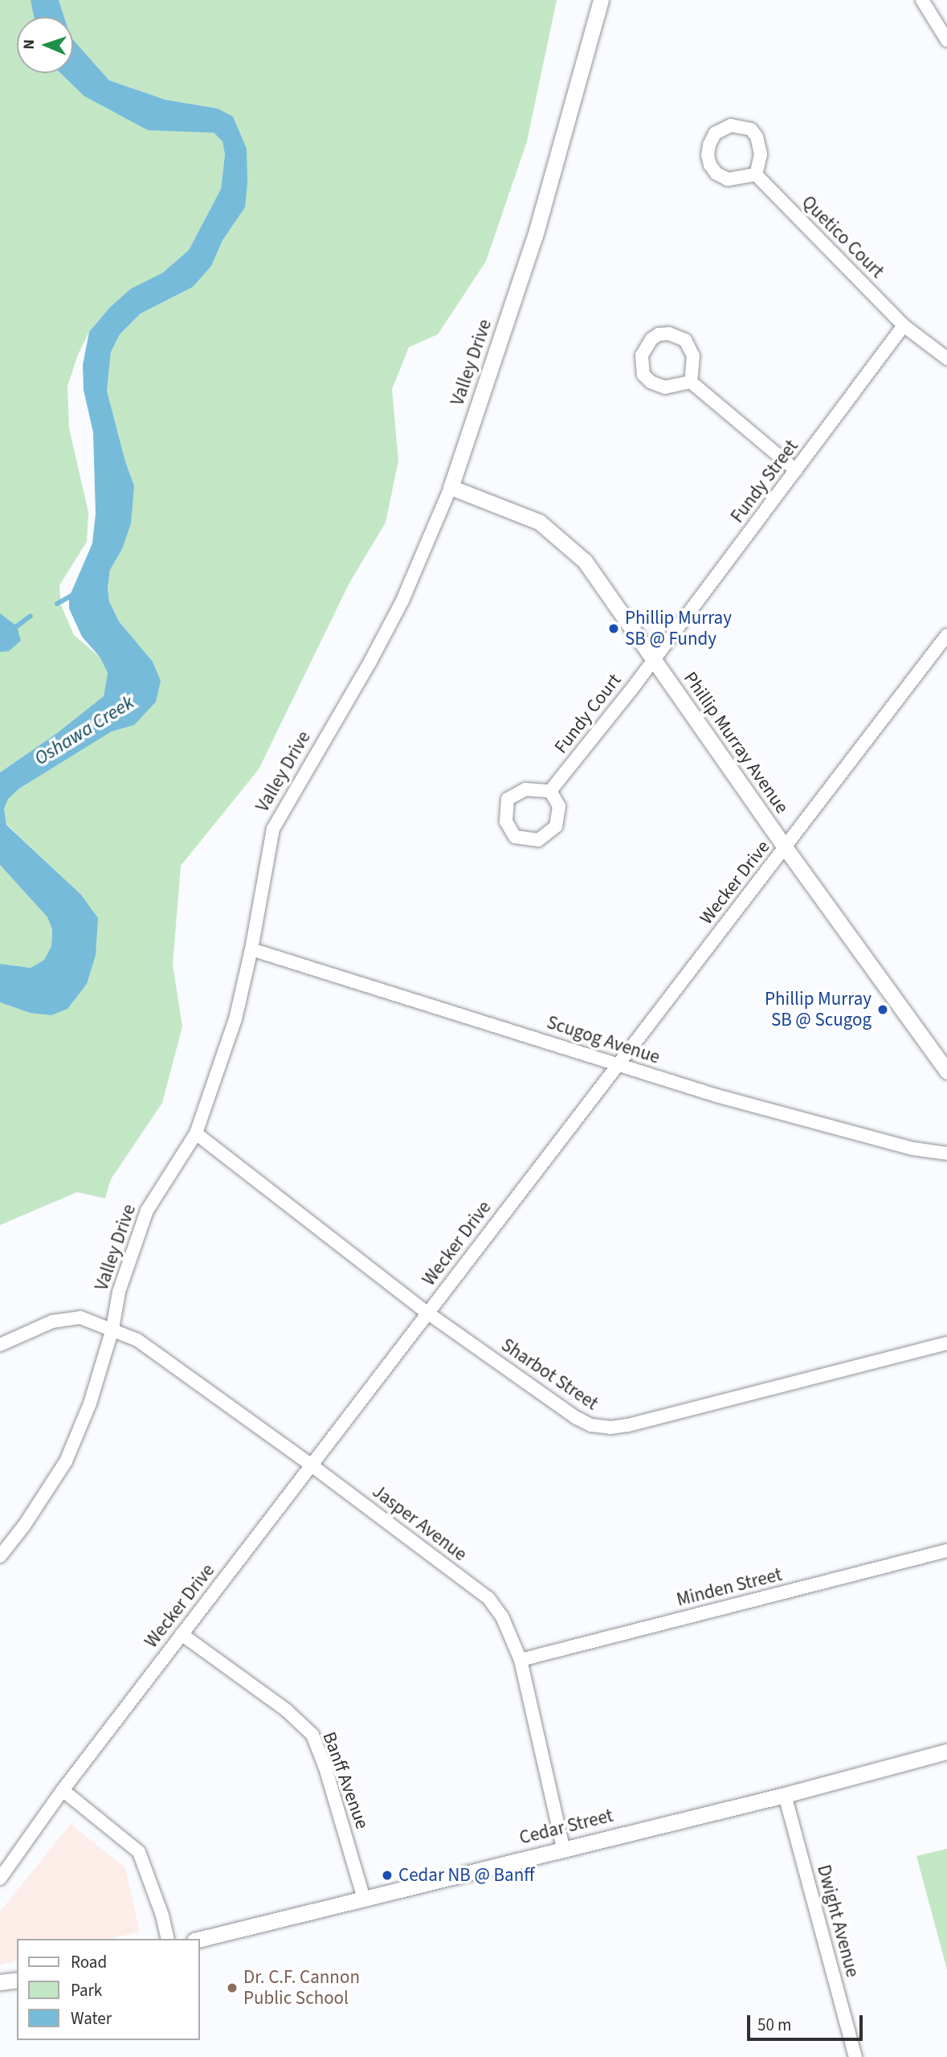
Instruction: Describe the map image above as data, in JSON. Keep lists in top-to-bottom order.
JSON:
{
  "streets": {
    "street": [
      "Quetico Court",
      "Valley Drive",
      "Fundy Street",
      "Fundy Court",
      "Phillip Murray Avenue",
      "Wecker Drive",
      "Scugog Avenue",
      "Sharbot Street",
      "Jasper Avenue",
      "Minden Street",
      "Banff Avenue",
      "Cedar Street",
      "Dwight Avenue"
    ]
  },
  "crossings": [
    ["Quetico Court", "Fundy Street"],
    ["Valley Drive", "Phillip Murray Avenue"],
    ["Valley Drive", "Scugog Avenue"],
    ["Valley Drive", "Sharbot Street"],
    ["Valley Drive", "Jasper Avenue"],
    ["Fundy Street", "Fundy Court"],
    ["Fundy Street", "Phillip Murray Avenue"],
    ["Fundy Court", "Phillip Murray Avenue"],
    ["Phillip Murray Avenue", "Wecker Drive"],
    ["Wecker Drive", "Scugog Avenue"],
    ["Wecker Drive", "Sharbot Street"],
    ["Wecker Drive", "Jasper Avenue"],
    ["Wecker Drive", "Banff Avenue"],
    ["Jasper Avenue", "Minden Street"],
    ["Jasper Avenue", "Cedar Street"],
    ["Banff Avenue", "Cedar Street"],
    ["Cedar Street", "Dwight Avenue"]
  ],
  "water": ["Oshawa Creek"],
  "places": [
    "Phillip Murray SB @ Fundy",
    "Phillip Murray SB @ Scugog",
    "Cedar NB @ Banff",
    "Dr. C.F. Cannon Public School"
  ],
  "legend": ["Road", "Park", "Water"],
  "scale_bar": "50 m",
  "north": "left"
}
